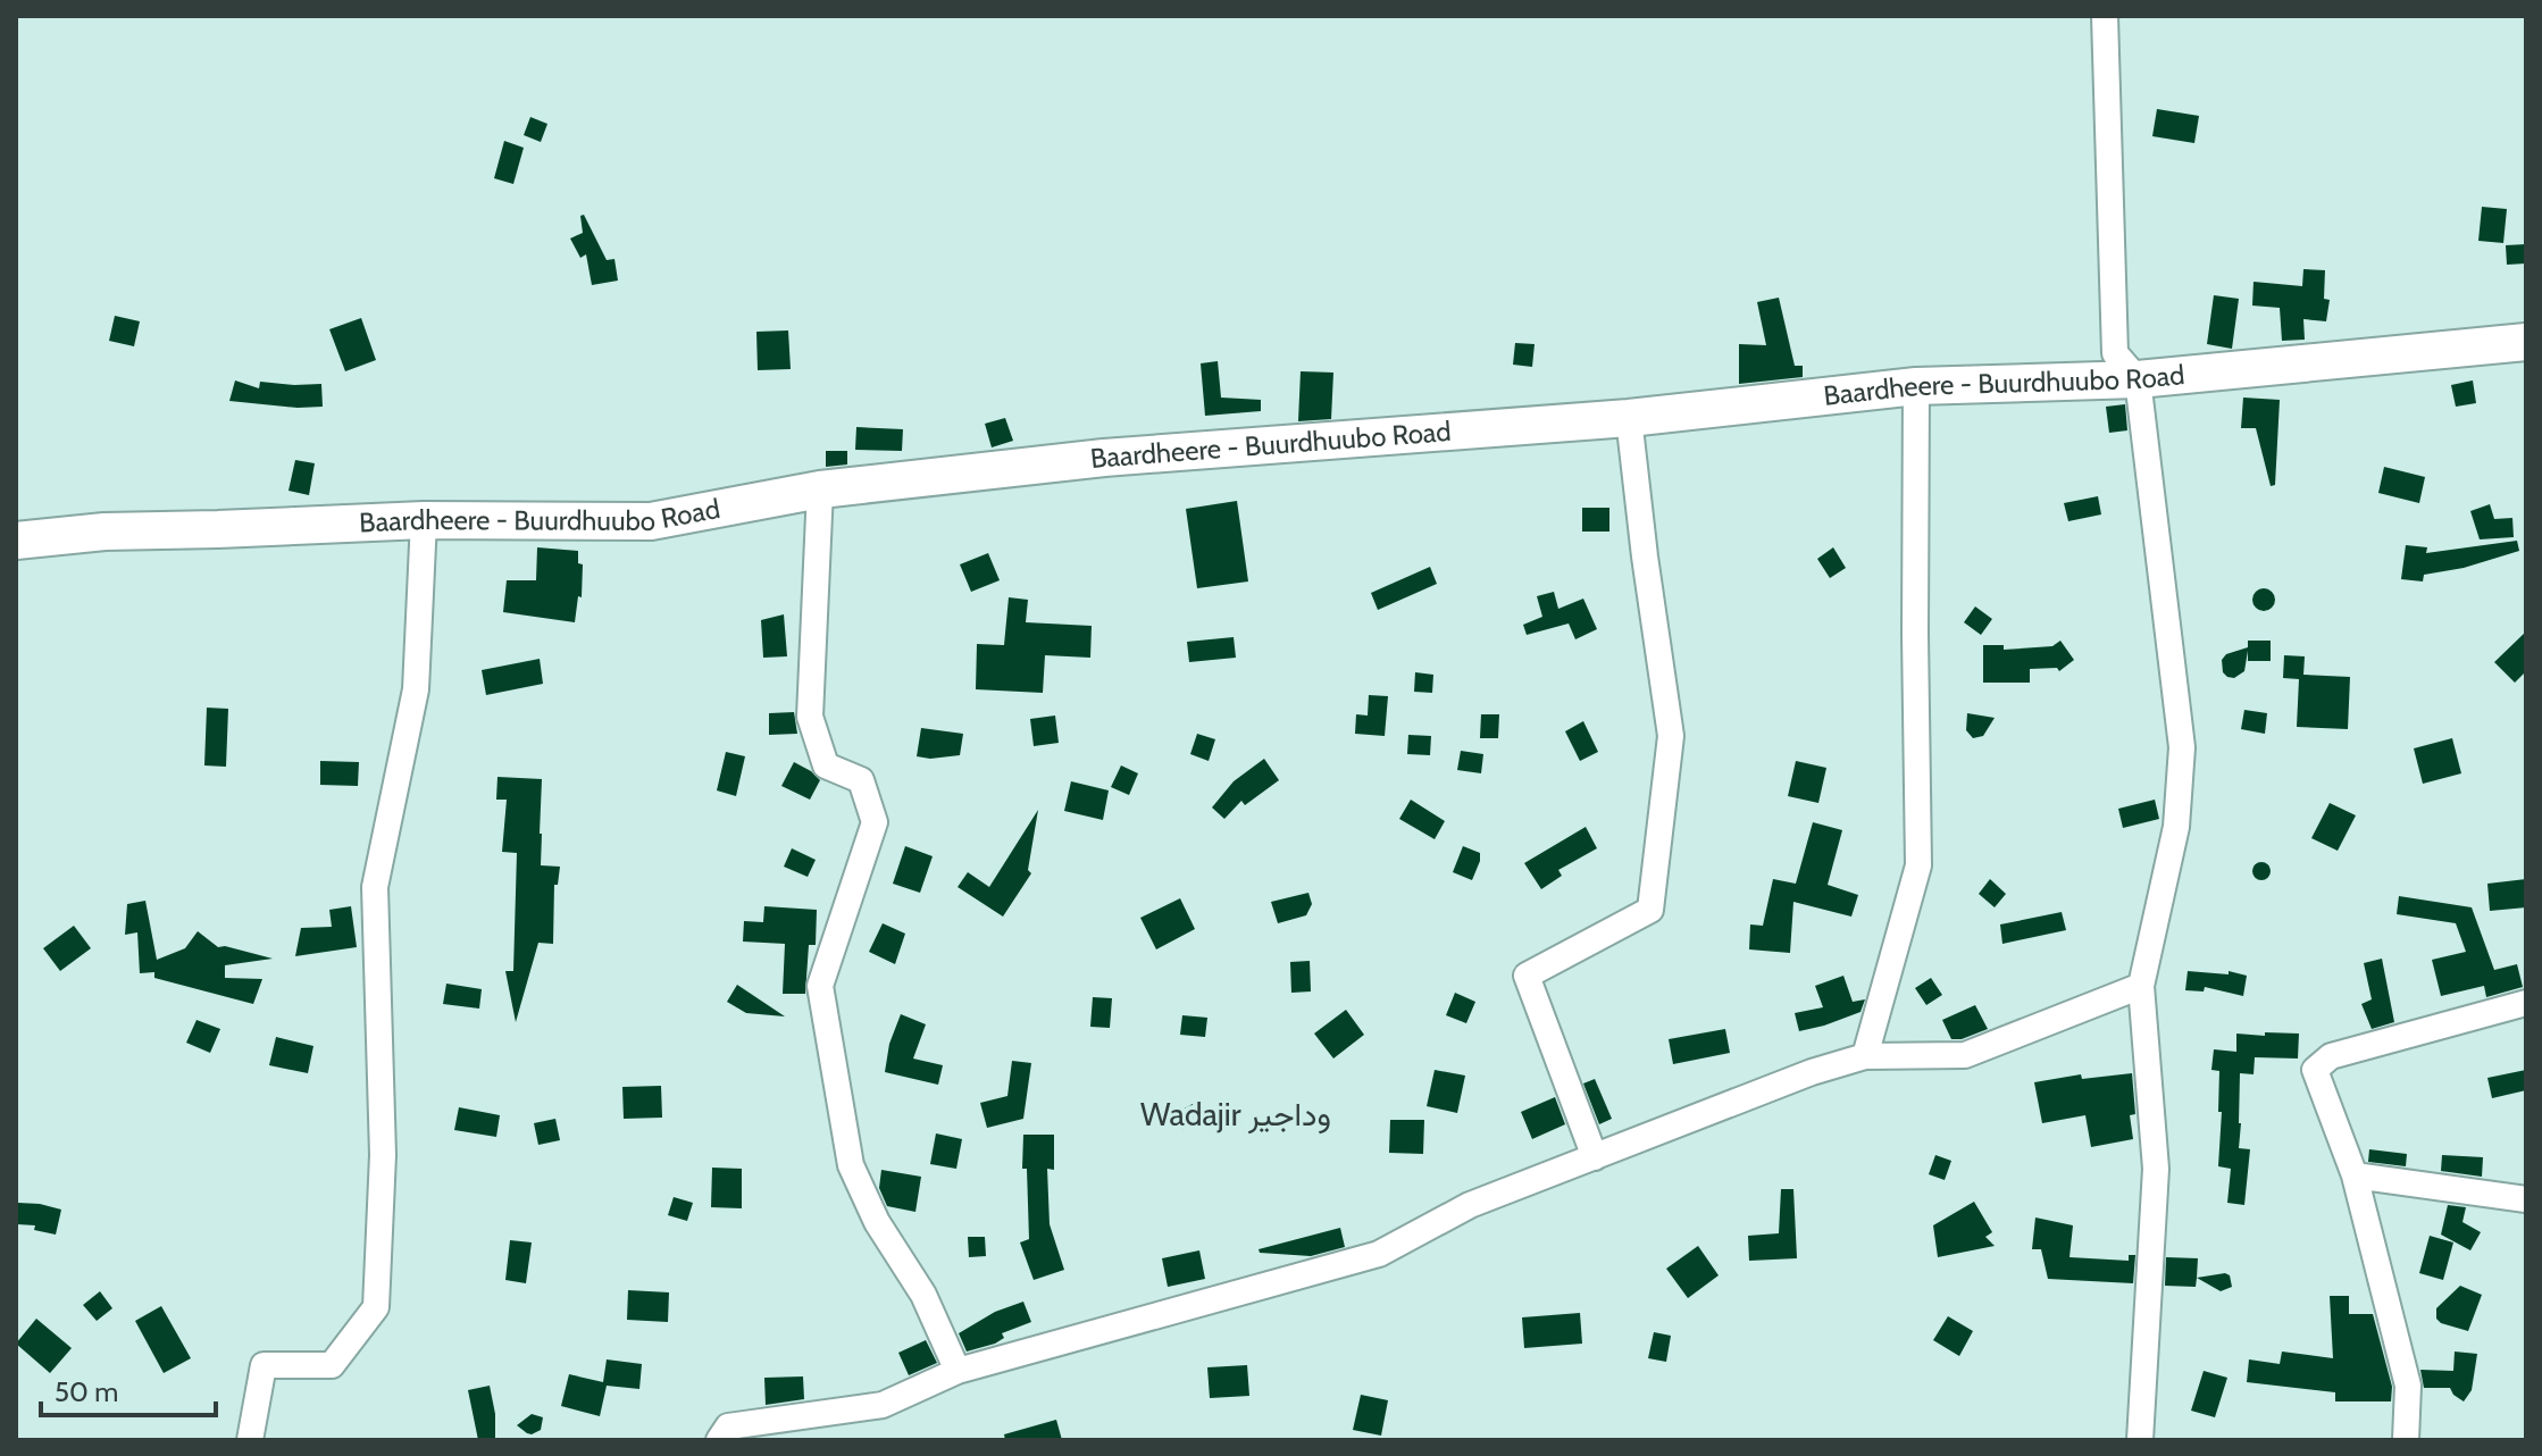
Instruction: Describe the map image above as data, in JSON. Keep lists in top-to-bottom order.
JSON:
{
  "streets": {
    "main road": ["Baardheere - Buurdhuubo Road"]
  },
  "districts": ["Wadajir وداجير"],
  "scale_bar": "50 m"
}
